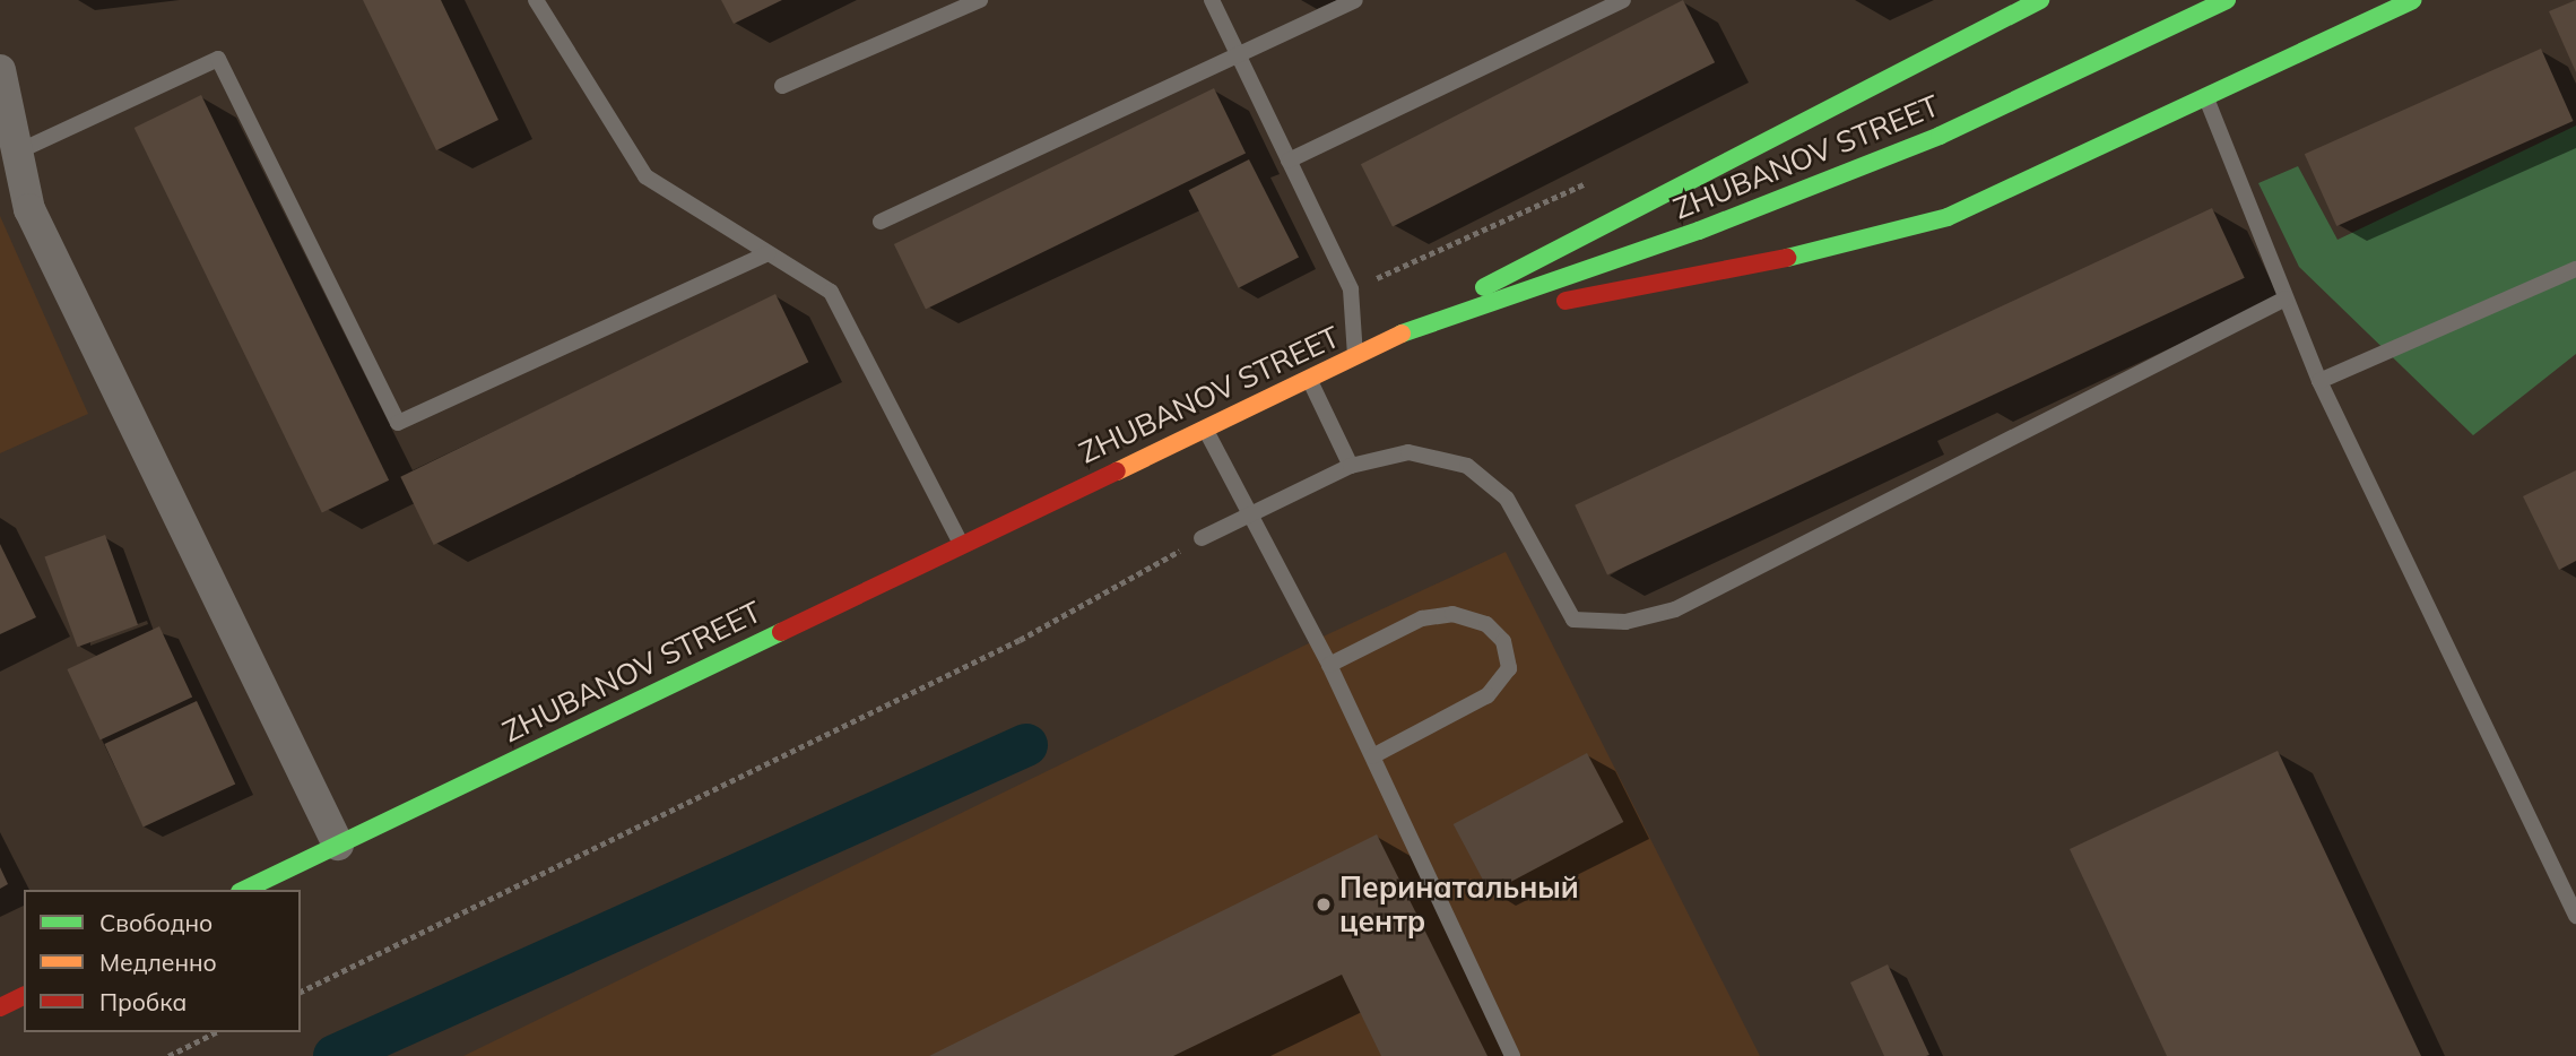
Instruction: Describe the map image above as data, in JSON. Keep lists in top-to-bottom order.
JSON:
{
  "streets": {
    "main road": ["ZHUBANOV STREET"]
  },
  "places": ["Перинатальный центр"],
  "legend": ["Свободно", "Медленно", "Пробка"]
}
